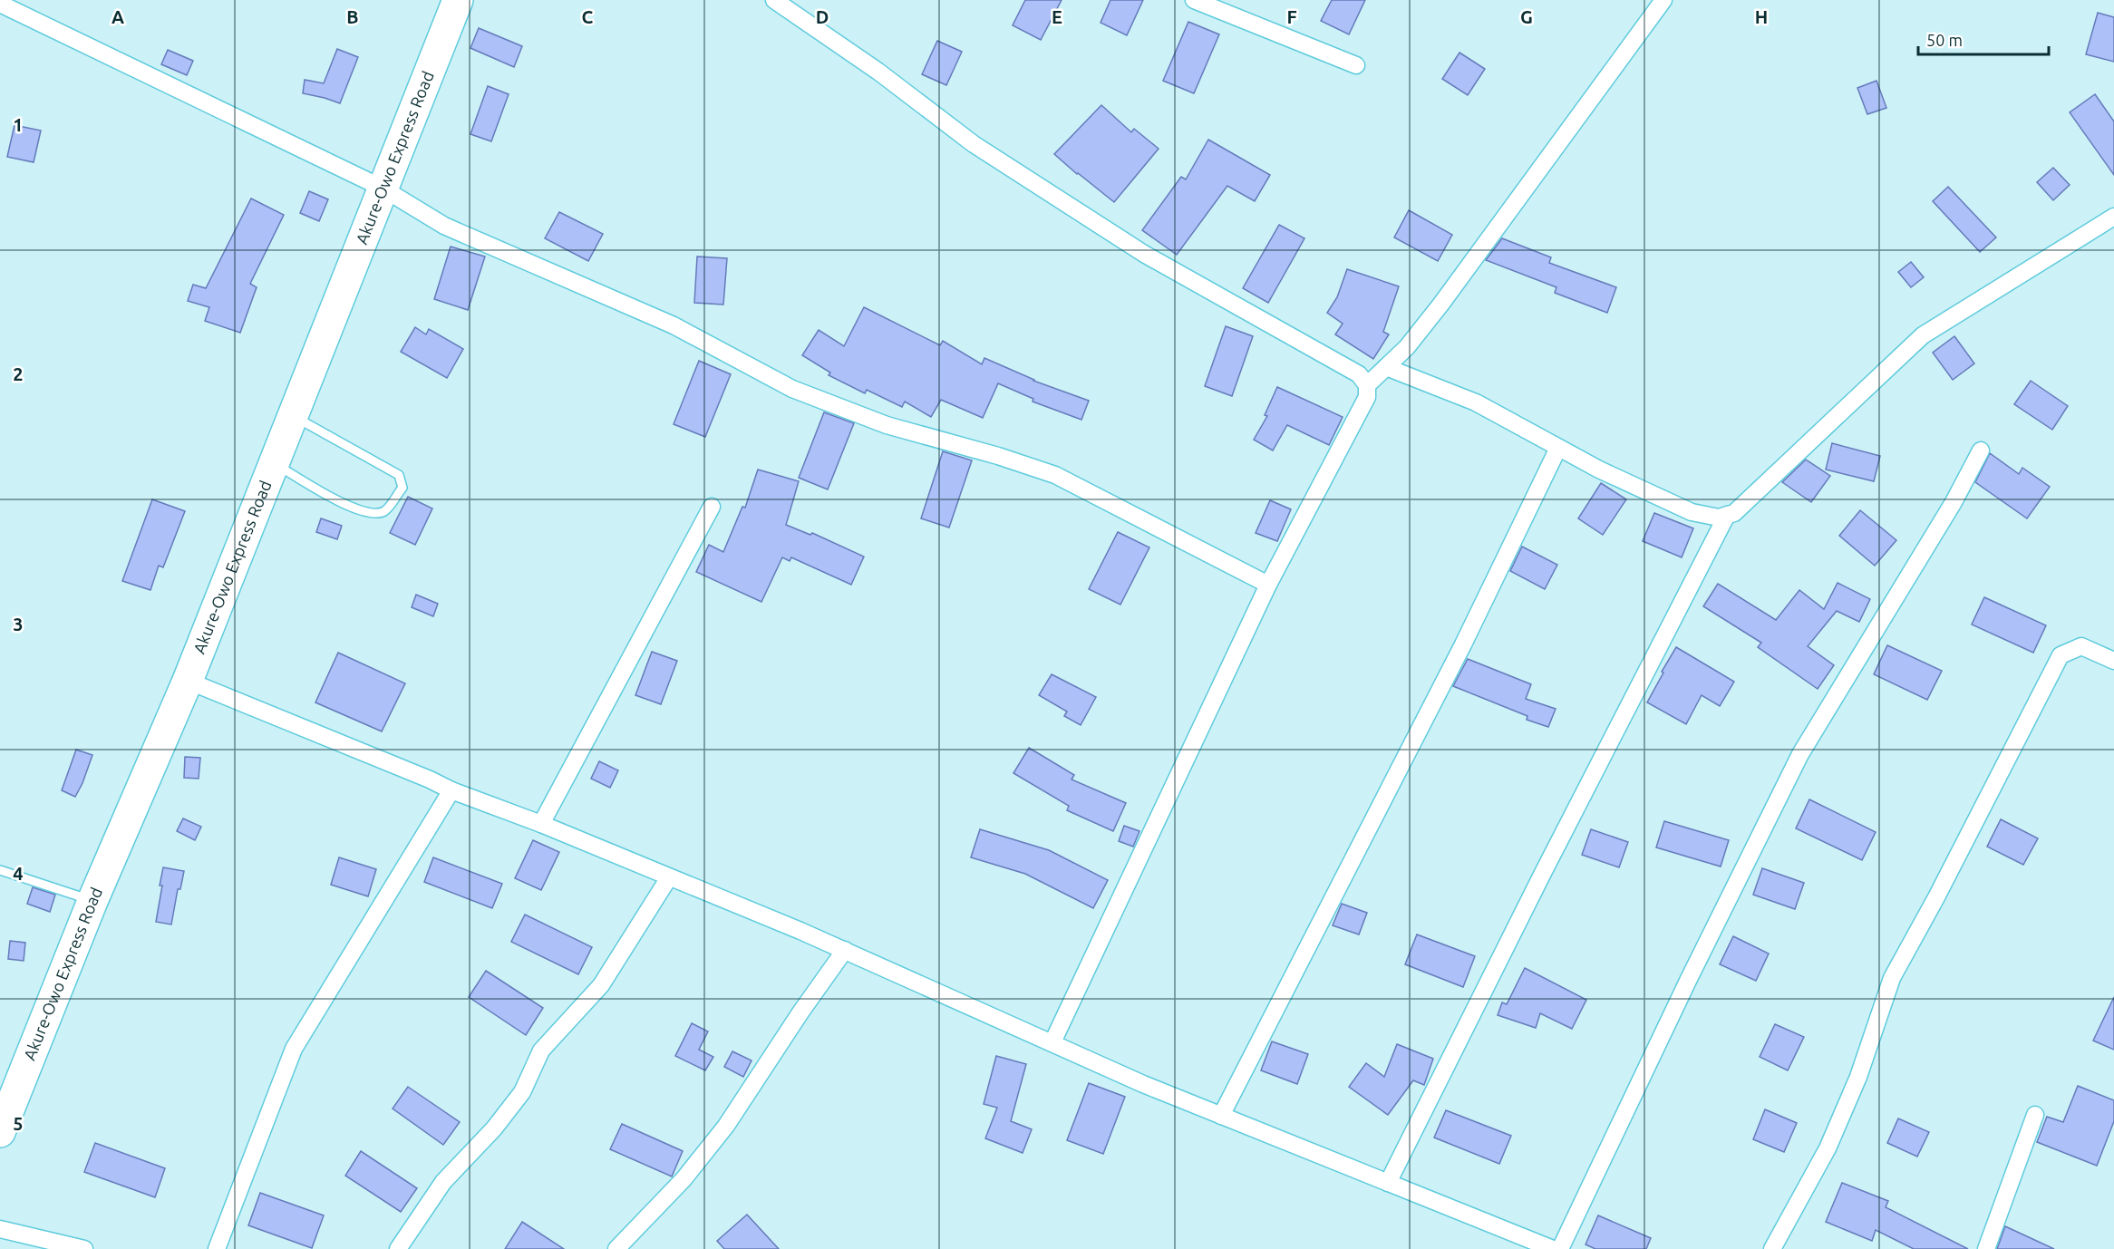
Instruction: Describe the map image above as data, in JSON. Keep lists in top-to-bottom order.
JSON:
{
  "streets": {
    "highway": ["Akure-Owo Express Road"]
  },
  "scale_bar": "50 m",
  "grid": {
    "columns": [
      "A",
      "B",
      "C",
      "D",
      "E",
      "F",
      "G",
      "H"
    ],
    "rows": [
      "1",
      "2",
      "3",
      "4",
      "5"
    ]
  }
}
